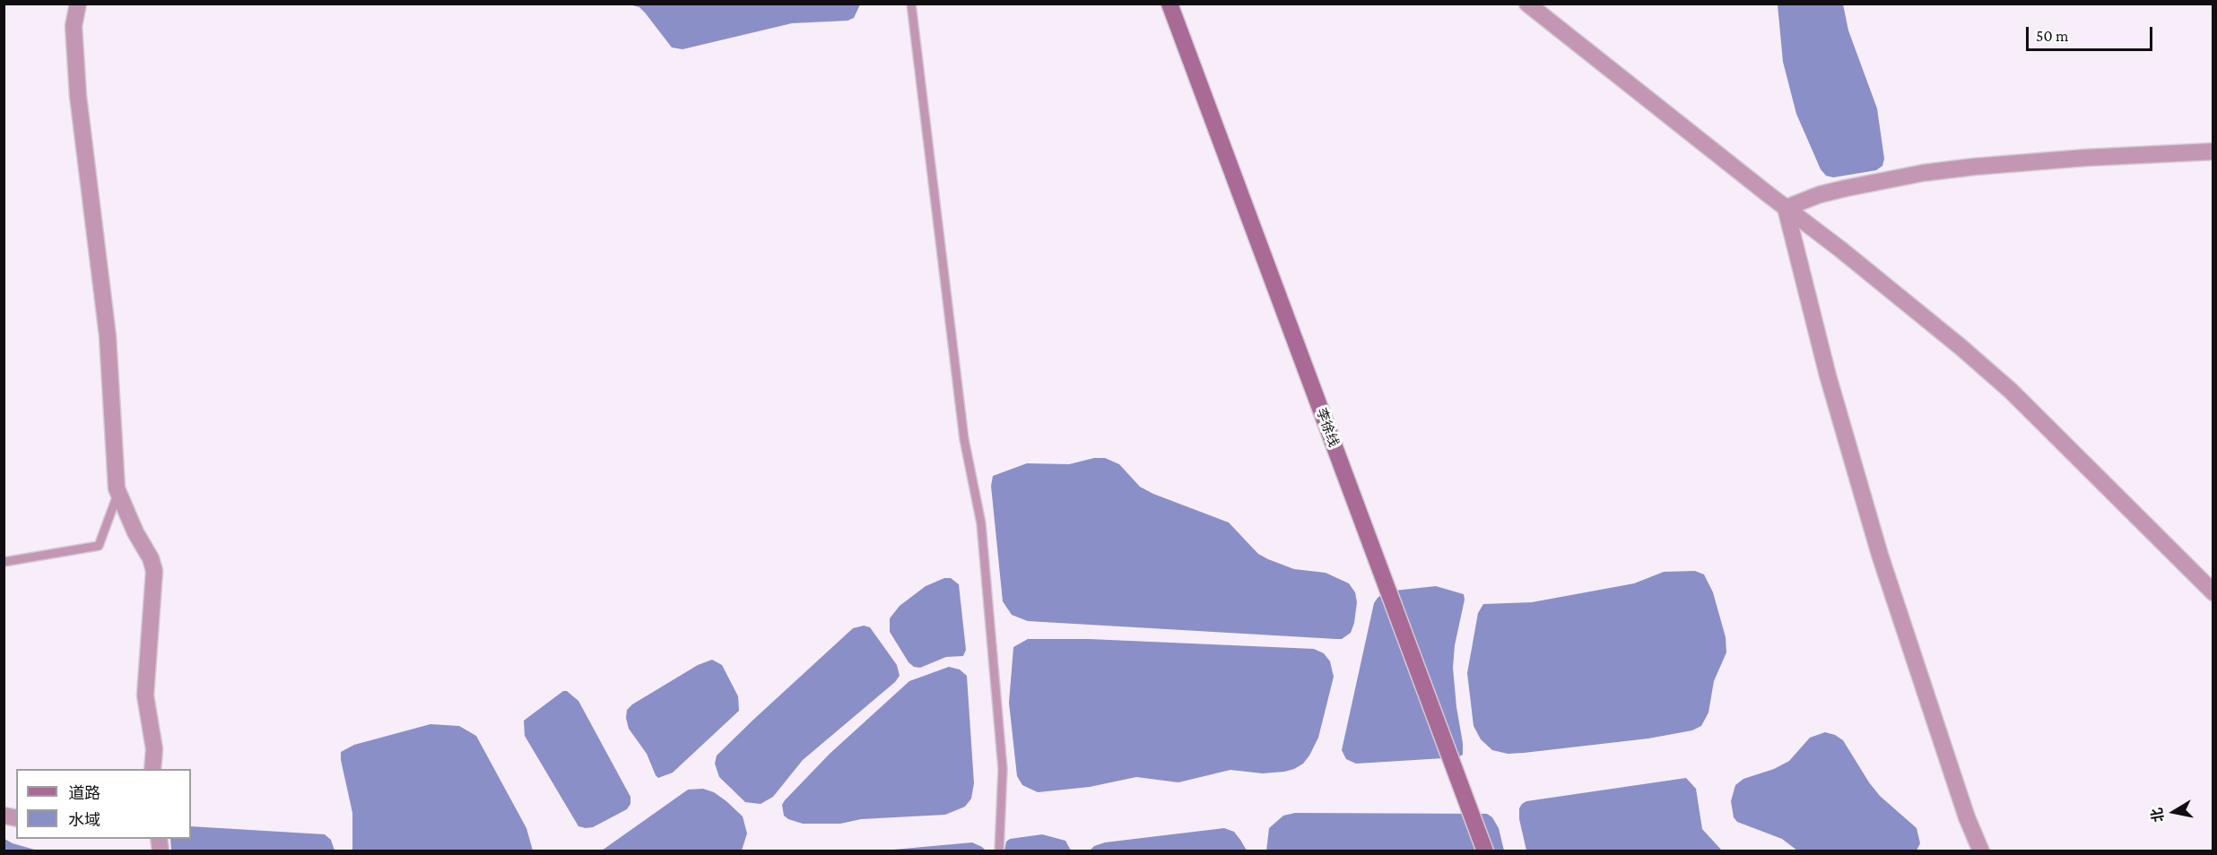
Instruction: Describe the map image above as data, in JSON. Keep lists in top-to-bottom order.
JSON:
{
  "streets": {
    "main road": ["李徐线"]
  },
  "legend": ["道路", "水域"],
  "scale_bar": "50 m",
  "north": "left"
}
